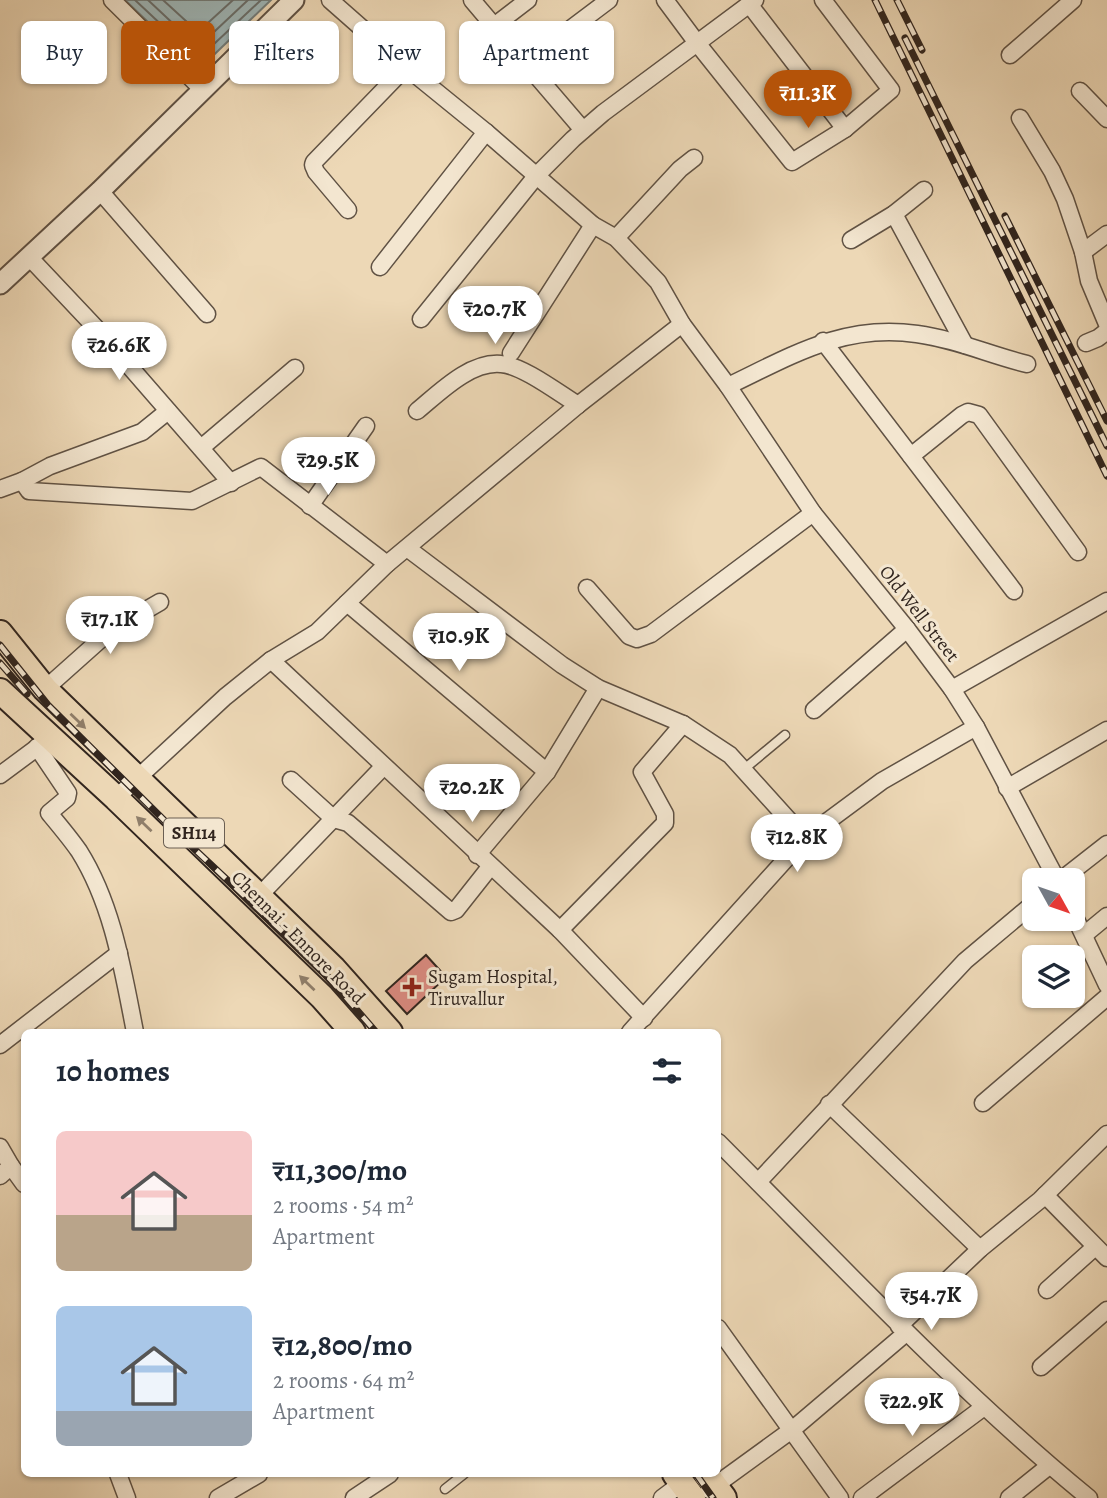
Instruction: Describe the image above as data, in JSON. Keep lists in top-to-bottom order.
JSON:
{
  "streets": {
    "main road": ["SH114", "Chennai - Ennore Road"],
    "street": ["Old Well Street"]
  },
  "places": {
    "health": ["Sugam Hospital, Tiruvallur"]
  },
  "north": "bottom right",
  "page": {
    "chip": [
      "Buy",
      "Rent",
      "Filters",
      "New",
      "Apartment"
    ],
    "price": [
      "₹11.3K",
      "₹20.7K",
      "₹26.6K",
      "₹29.5K",
      "₹17.1K",
      "₹10.9K",
      "₹20.2K",
      "₹12.8K",
      "₹54.7K",
      "₹22.9K"
    ],
    "heading": "10 homes",
    "list": [
      {
        "name": "₹11,300/mo",
        "note": "2 rooms · 54 m² · Apartment"
      },
      {
        "name": "₹12,800/mo",
        "note": "2 rooms · 64 m² · Apartment"
      }
    ]
  }
}
